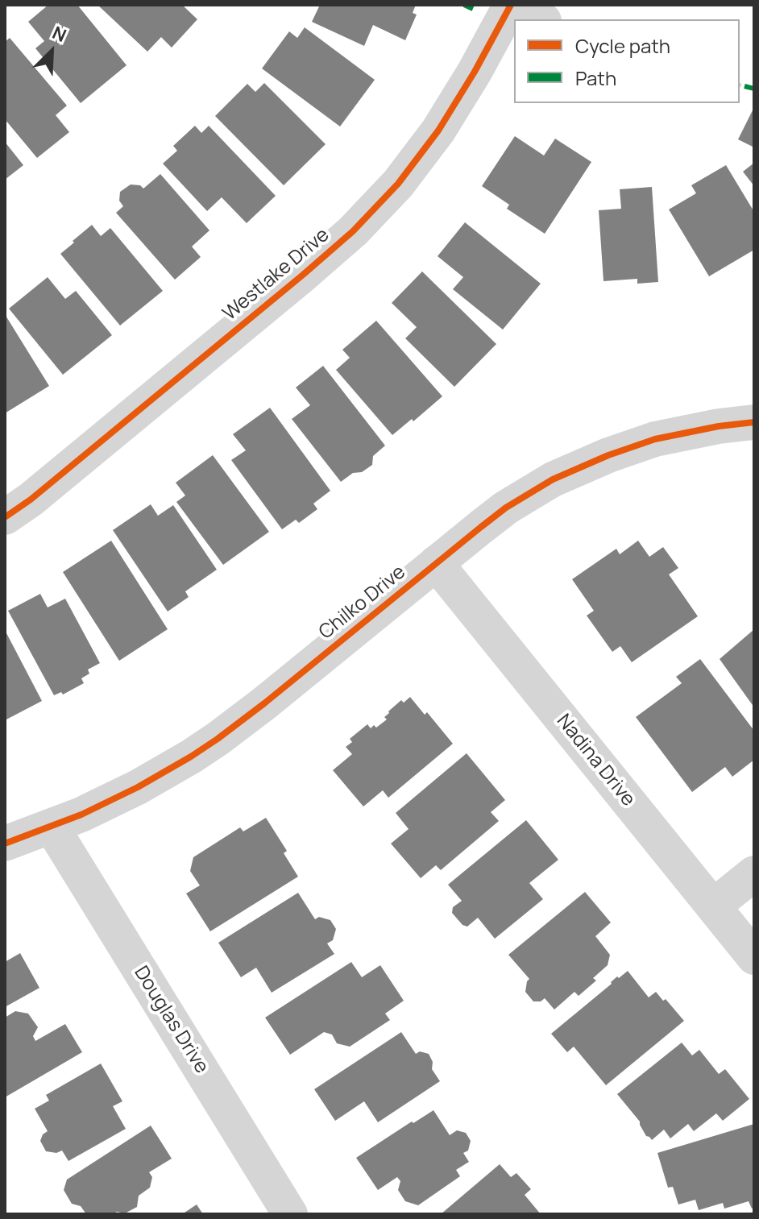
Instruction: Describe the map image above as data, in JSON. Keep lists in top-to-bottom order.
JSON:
{
  "streets": {
    "street": [
      "Westlake Drive",
      "Chilko Drive",
      "Nadina Drive",
      "Douglas Drive"
    ]
  },
  "crossings": [
    ["Chilko Drive", "Nadina Drive"],
    ["Chilko Drive", "Douglas Drive"]
  ],
  "legend": ["Cycle path", "Path"],
  "north": "top right"
}
